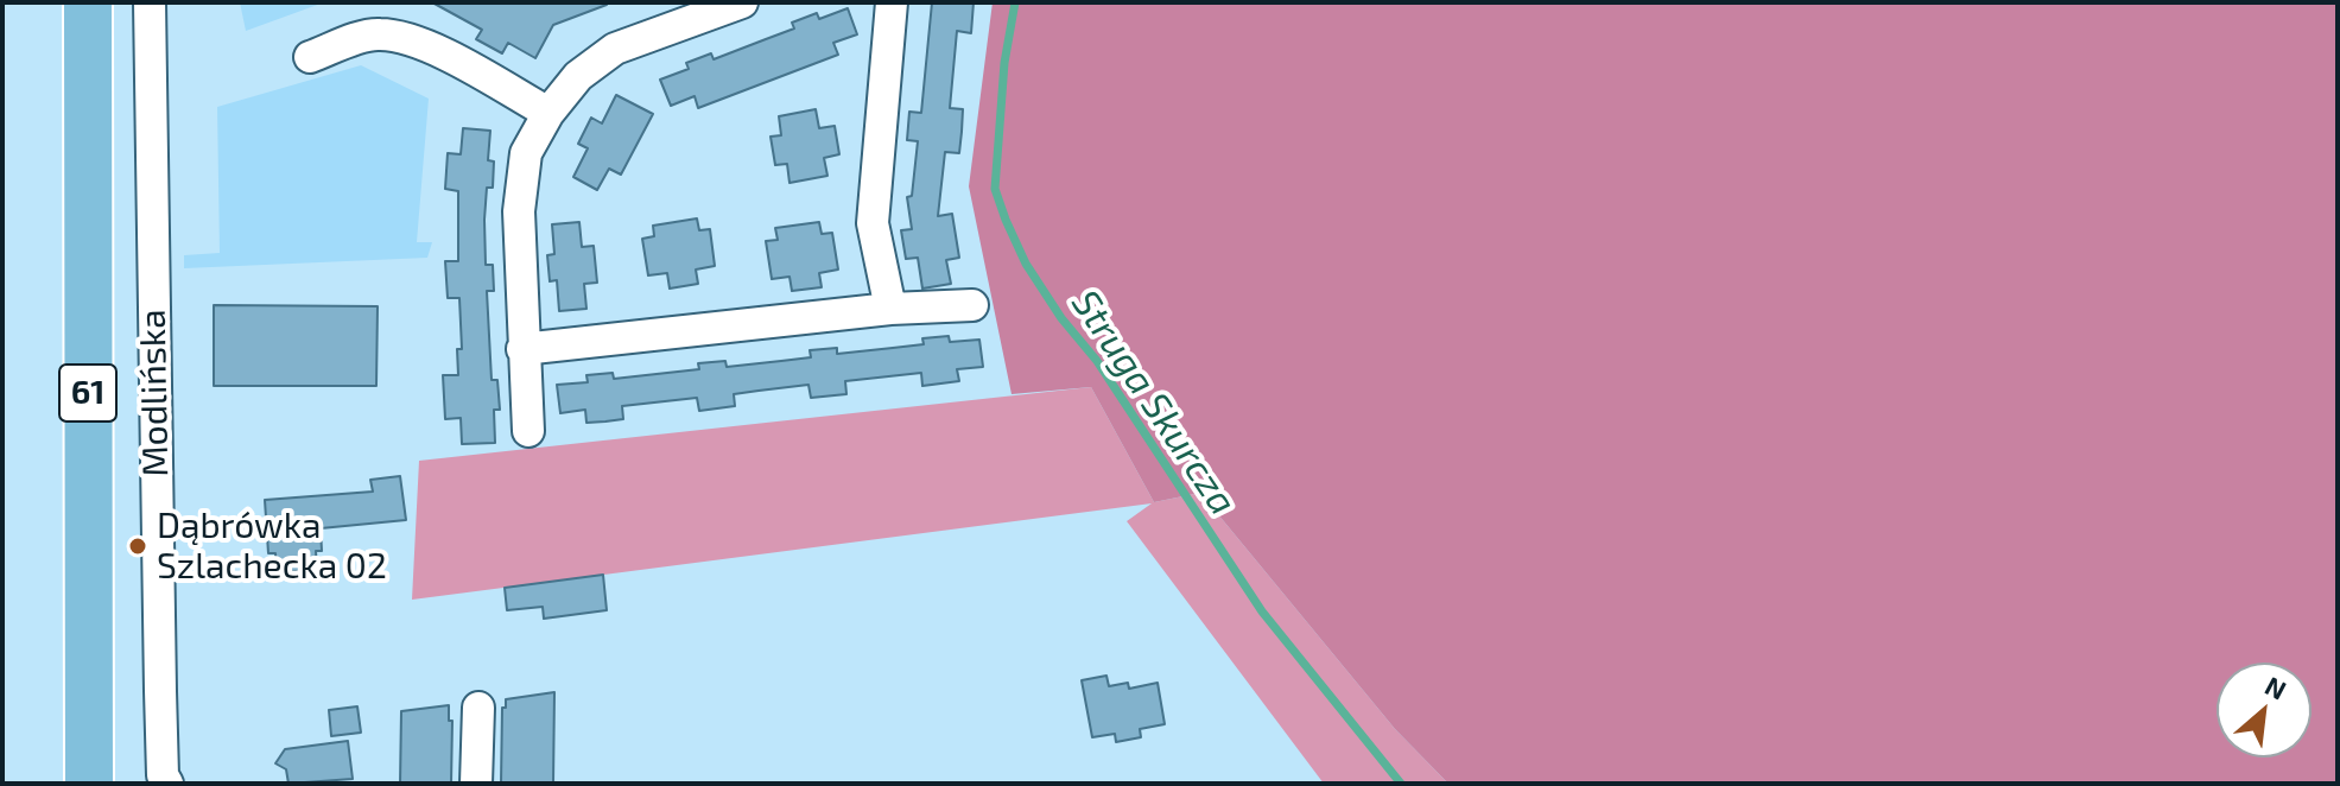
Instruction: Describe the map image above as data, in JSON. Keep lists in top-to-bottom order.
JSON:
{
  "streets": {
    "main road": ["61", "Modlińska"]
  },
  "water": ["Struga Skurcza"],
  "places": ["Dąbrówka Szlachecka 02"],
  "north": "top right"
}
